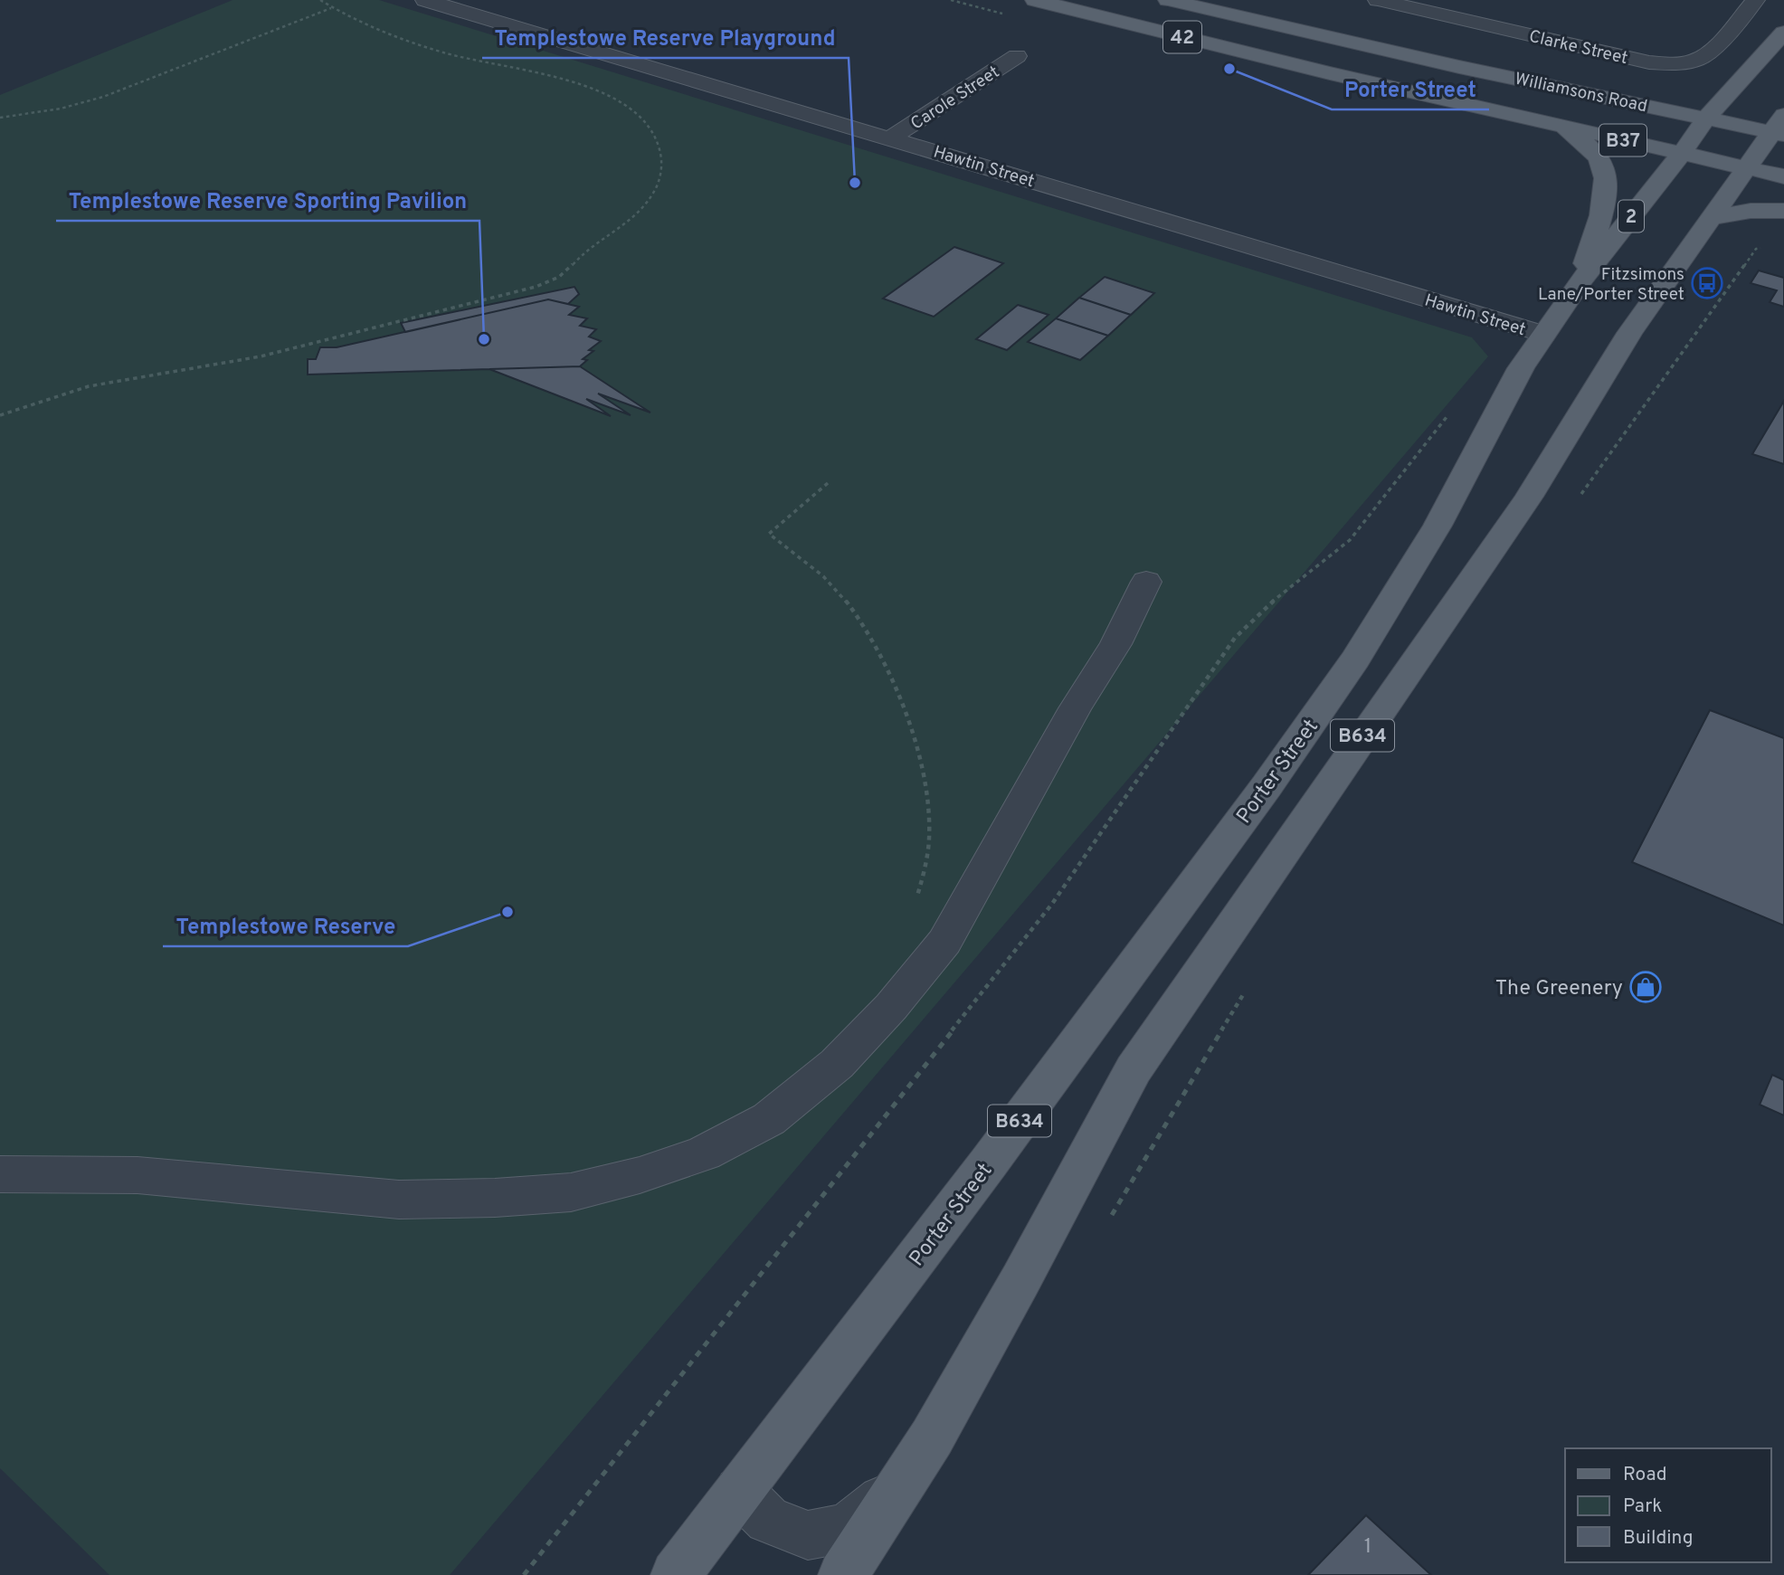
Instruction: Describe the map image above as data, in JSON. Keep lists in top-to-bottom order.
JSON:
{
  "streets": {
    "main road": [
      "42",
      "Williamsons Road",
      "B37",
      "2",
      "B634",
      "Porter Street"
    ],
    "street": ["Clarke Street", "Carole Street", "Hawtin Street"]
  },
  "crossings": [
    ["42", "Williamsons Road"],
    ["42", "B37"],
    ["42", "B634"],
    ["Williamsons Road", "B37"],
    ["Williamsons Road", "Porter Street"],
    ["Carole Street", "Hawtin Street"],
    ["B37", "Porter Street"],
    ["Hawtin Street", "Porter Street"]
  ],
  "places": {
    "other": [
      "Porter Street",
      "Templestowe Reserve Playground",
      "Templestowe Reserve Sporting Pavilion",
      "Templestowe Reserve"
    ],
    "bus stop": ["Fitzsimons Lane/Porter Street"],
    "shop": ["The Greenery"]
  },
  "house_numbers": ["1"],
  "legend": ["Road", "Park", "Building"]
}
